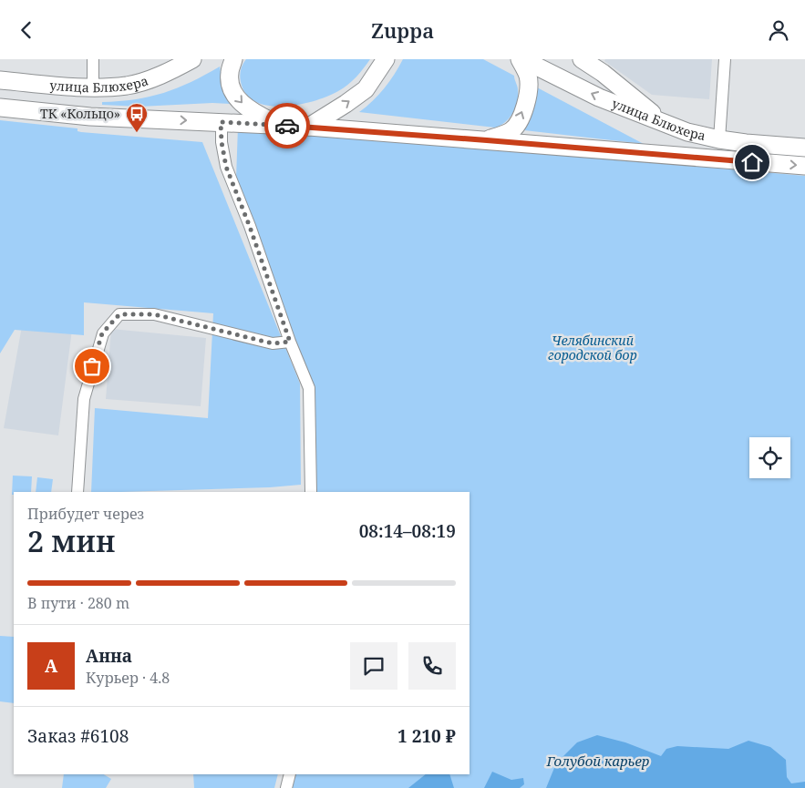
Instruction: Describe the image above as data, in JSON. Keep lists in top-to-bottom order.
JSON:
{
  "streets": {
    "main road": ["улица Блюхера"]
  },
  "water": ["Голубой карьер"],
  "parks": ["Челябинский городской бор"],
  "places": {
    "bus stop": ["ТК «Кольцо»"]
  },
  "page": {
    "header": "Zuppa",
    "heading": ["2 мин", "Прибудет через", "08:14–08:19"],
    "panel": [
      "Анна",
      "Курьер · 4.8",
      "Заказ #6108",
      "1 210 ₽"
    ],
    "bar": "В пути · 280 m",
    "round": "А"
  }
}
